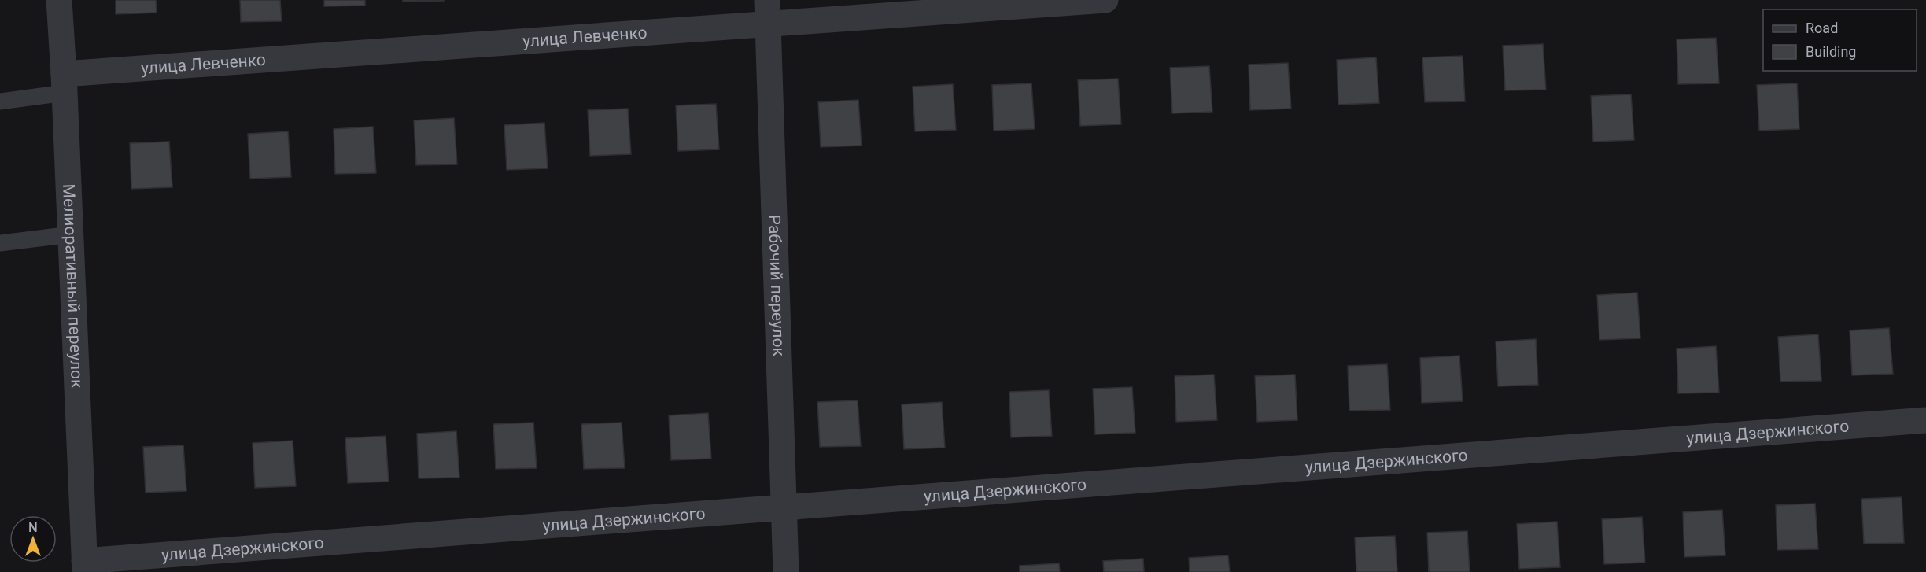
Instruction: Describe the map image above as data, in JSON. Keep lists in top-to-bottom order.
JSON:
{
  "streets": {
    "street": [
      "улица Левченко",
      "Мелиоративный переулок",
      "Рабочий переулок",
      "улица Дзержинского"
    ]
  },
  "crossings": [
    ["улица Левченко", "Мелиоративный переулок"],
    ["улица Левченко", "Рабочий переулок"],
    ["Мелиоративный переулок", "улица Дзержинского"],
    ["Рабочий переулок", "улица Дзержинского"]
  ],
  "legend": ["Road", "Building"],
  "north": "top"
}
